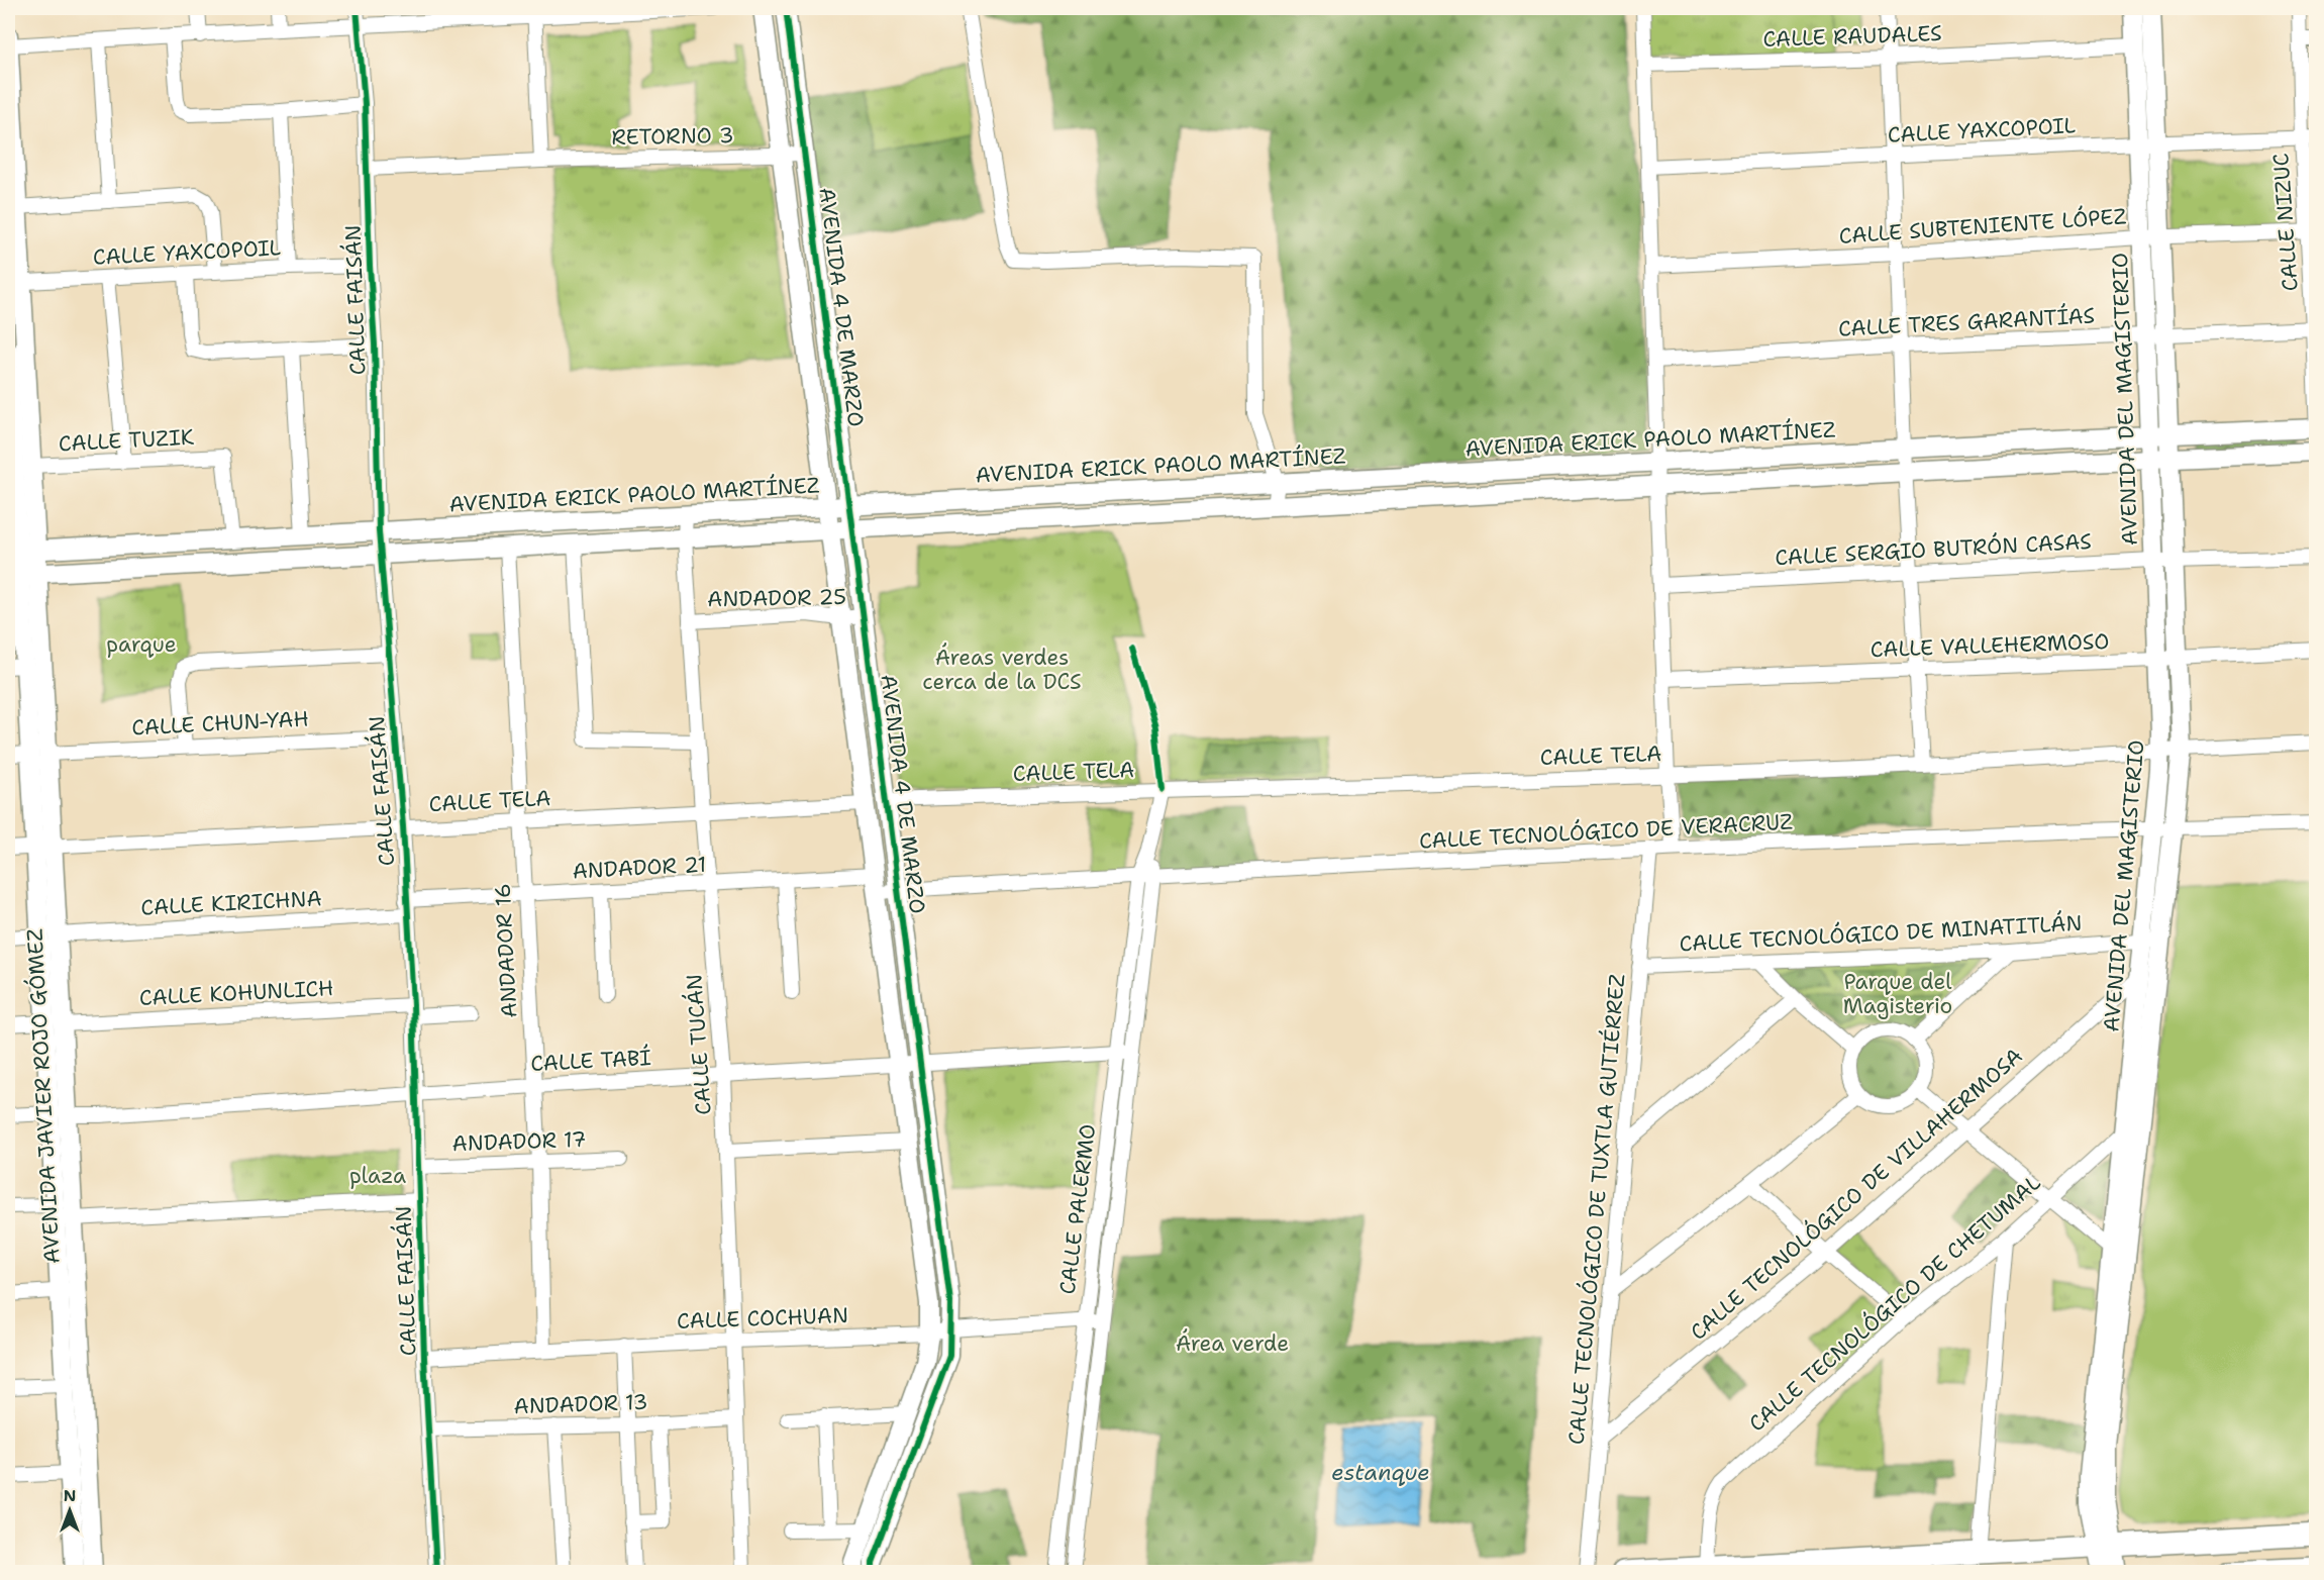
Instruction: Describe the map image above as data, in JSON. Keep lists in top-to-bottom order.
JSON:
{
  "streets": {
    "main road": [
      "AVENIDA 4 DE MARZO",
      "AVENIDA DEL MAGISTERIO",
      "AVENIDA ERICK PAOLO MARTÍNEZ",
      "AVENIDA JAVIER ROJO GÓMEZ"
    ],
    "street": [
      "CALLE RAUDALES",
      "CALLE YAXCOPOIL",
      "RETORNO 3",
      "CALLE NIZUC",
      "CALLE SUBTENIENTE LÓPEZ",
      "CALLE FAISÁN",
      "CALLE TRES GARANTÍAS",
      "CALLE TUZIK",
      "CALLE SERGIO BUTRÓN CASAS",
      "ANDADOR 25",
      "CALLE VALLEHERMOSO",
      "CALLE CHUN-YAH",
      "CALLE TELA",
      "CALLE TECNOLÓGICO DE VERACRUZ",
      "ANDADOR 21",
      "CALLE KIRICHNA",
      "CALLE TECNOLÓGICO DE MINATITLÁN",
      "ANDADOR 16",
      "CALLE KOHUNLICH",
      "CALLE TUCÁN",
      "CALLE TABÍ",
      "ANDADOR 17",
      "CALLE TECNOLÓGICO DE VILLAHERMOSA",
      "CALLE PALERMO",
      "CALLE TECNOLÓGICO DE TUXTLA GUTIÉRREZ",
      "CALLE TECNOLÓGICO DE CHETUMAL",
      "CALLE COCHUAN",
      "ANDADOR 13"
    ]
  },
  "crossings": [
    ["CALLE RAUDALES", "AVENIDA DEL MAGISTERIO"],
    ["CALLE YAXCOPOIL", "CALLE NIZUC"],
    ["CALLE YAXCOPOIL", "CALLE FAISÁN"],
    ["CALLE YAXCOPOIL", "AVENIDA DEL MAGISTERIO"],
    ["CALLE YAXCOPOIL", "AVENIDA JAVIER ROJO GÓMEZ"],
    ["RETORNO 3", "CALLE FAISÁN"],
    ["RETORNO 3", "AVENIDA 4 DE MARZO"],
    ["CALLE NIZUC", "CALLE SUBTENIENTE LÓPEZ"],
    ["CALLE NIZUC", "CALLE TRES GARANTÍAS"],
    ["CALLE NIZUC", "AVENIDA ERICK PAOLO MARTÍNEZ"],
    ["CALLE SUBTENIENTE LÓPEZ", "AVENIDA DEL MAGISTERIO"],
    ["CALLE FAISÁN", "AVENIDA ERICK PAOLO MARTÍNEZ"],
    ["CALLE FAISÁN", "CALLE CHUN-YAH"],
    ["CALLE FAISÁN", "CALLE TELA"],
    ["CALLE FAISÁN", "ANDADOR 21"],
    ["CALLE FAISÁN", "CALLE KIRICHNA"],
    ["CALLE FAISÁN", "CALLE KOHUNLICH"],
    ["CALLE FAISÁN", "CALLE TABÍ"],
    ["CALLE FAISÁN", "ANDADOR 17"],
    ["CALLE FAISÁN", "CALLE COCHUAN"],
    ["CALLE FAISÁN", "ANDADOR 13"],
    ["AVENIDA 4 DE MARZO", "AVENIDA ERICK PAOLO MARTÍNEZ"],
    ["AVENIDA 4 DE MARZO", "ANDADOR 25"],
    ["AVENIDA 4 DE MARZO", "CALLE TELA"],
    ["AVENIDA 4 DE MARZO", "CALLE TECNOLÓGICO DE VERACRUZ"],
    ["AVENIDA 4 DE MARZO", "ANDADOR 21"],
    ["AVENIDA 4 DE MARZO", "CALLE TABÍ"],
    ["AVENIDA 4 DE MARZO", "CALLE COCHUAN"],
    ["CALLE TRES GARANTÍAS", "AVENIDA DEL MAGISTERIO"],
    ["AVENIDA DEL MAGISTERIO", "AVENIDA ERICK PAOLO MARTÍNEZ"],
    ["AVENIDA DEL MAGISTERIO", "CALLE SERGIO BUTRÓN CASAS"],
    ["AVENIDA DEL MAGISTERIO", "CALLE VALLEHERMOSO"],
    ["AVENIDA DEL MAGISTERIO", "CALLE TELA"],
    ["AVENIDA DEL MAGISTERIO", "CALLE TECNOLÓGICO DE VERACRUZ"],
    ["AVENIDA DEL MAGISTERIO", "CALLE TECNOLÓGICO DE MINATITLÁN"],
    ["AVENIDA DEL MAGISTERIO", "CALLE TECNOLÓGICO DE VILLAHERMOSA"],
    ["AVENIDA DEL MAGISTERIO", "CALLE TECNOLÓGICO DE CHETUMAL"],
    ["AVENIDA ERICK PAOLO MARTÍNEZ", "CALLE TUZIK"],
    ["AVENIDA ERICK PAOLO MARTÍNEZ", "CALLE TUCÁN"],
    ["AVENIDA ERICK PAOLO MARTÍNEZ", "AVENIDA JAVIER ROJO GÓMEZ"],
    ["CALLE TUZIK", "AVENIDA JAVIER ROJO GÓMEZ"],
    ["ANDADOR 25", "CALLE TUCÁN"],
    ["CALLE CHUN-YAH", "AVENIDA JAVIER ROJO GÓMEZ"],
    ["CALLE TELA", "ANDADOR 16"],
    ["CALLE TELA", "CALLE TUCÁN"],
    ["CALLE TELA", "AVENIDA JAVIER ROJO GÓMEZ"],
    ["CALLE TELA", "CALLE PALERMO"],
    ["CALLE TECNOLÓGICO DE VERACRUZ", "ANDADOR 21"],
    ["CALLE TECNOLÓGICO DE VERACRUZ", "CALLE PALERMO"],
    ["CALLE TECNOLÓGICO DE VERACRUZ", "CALLE TECNOLÓGICO DE TUXTLA GUTIÉRREZ"],
    ["ANDADOR 21", "CALLE KIRICHNA"],
    ["ANDADOR 21", "ANDADOR 16"],
    ["ANDADOR 21", "CALLE TUCÁN"],
    ["CALLE KIRICHNA", "AVENIDA JAVIER ROJO GÓMEZ"],
    ["CALLE TECNOLÓGICO DE MINATITLÁN", "CALLE TECNOLÓGICO DE TUXTLA GUTIÉRREZ"],
    ["ANDADOR 16", "CALLE TABÍ"],
    ["ANDADOR 16", "ANDADOR 17"],
    ["ANDADOR 16", "CALLE COCHUAN"],
    ["CALLE KOHUNLICH", "AVENIDA JAVIER ROJO GÓMEZ"],
    ["CALLE TUCÁN", "CALLE TABÍ"],
    ["CALLE TUCÁN", "CALLE COCHUAN"],
    ["CALLE TUCÁN", "ANDADOR 13"],
    ["CALLE TABÍ", "AVENIDA JAVIER ROJO GÓMEZ"],
    ["CALLE TABÍ", "CALLE PALERMO"],
    ["CALLE TECNOLÓGICO DE VILLAHERMOSA", "CALLE TECNOLÓGICO DE TUXTLA GUTIÉRREZ"],
    ["CALLE PALERMO", "CALLE COCHUAN"]
  ],
  "water": ["estanque"],
  "parks": [
    "parque",
    "Áreas verdes cerca de la DCS",
    "Parque del Magisterio",
    "plaza",
    "Área verde"
  ],
  "north": "top"
}
